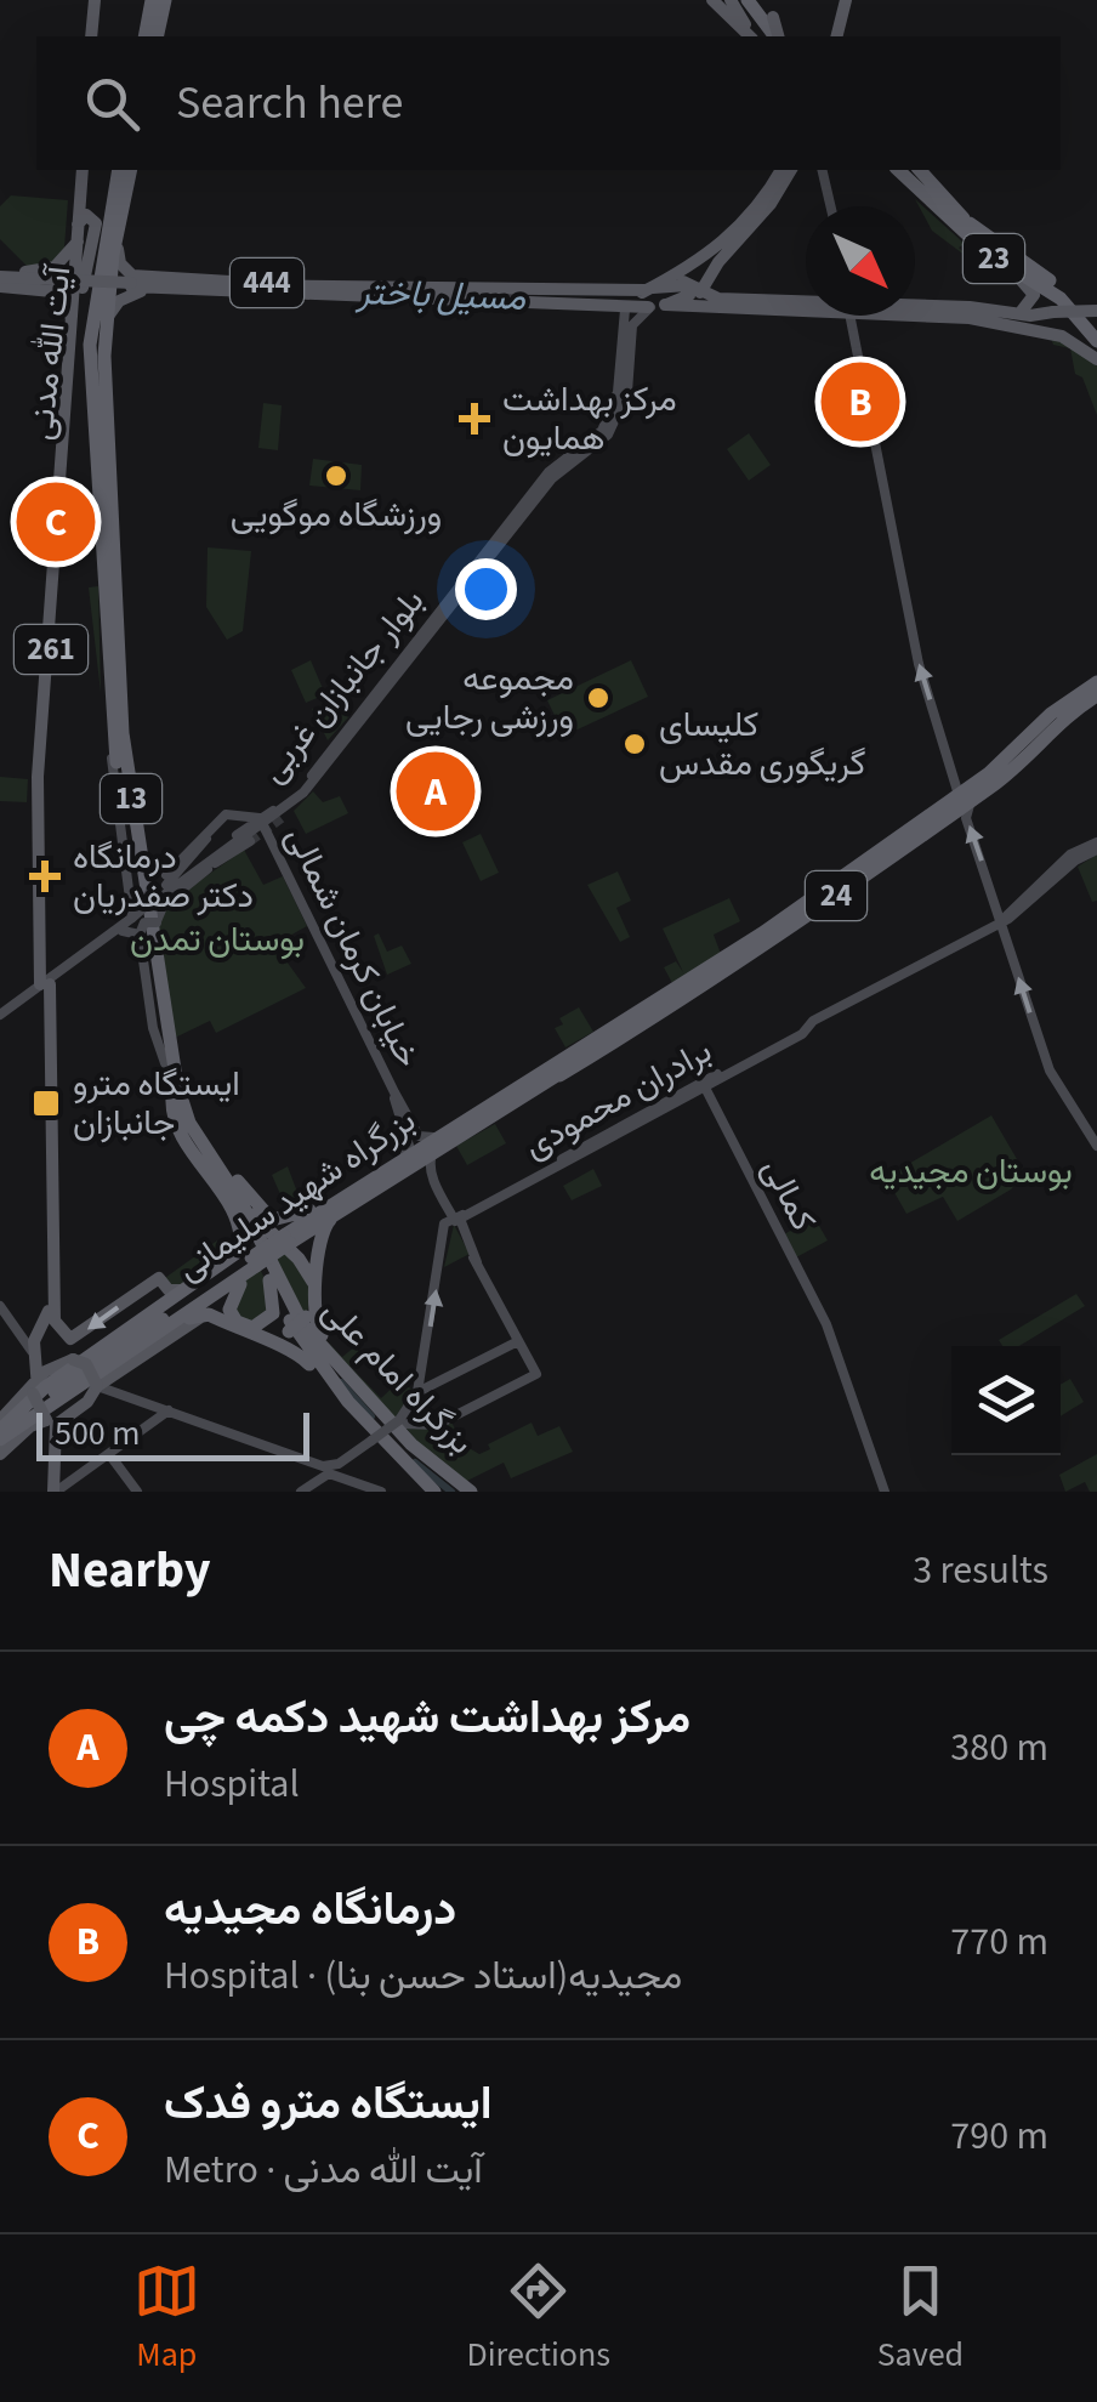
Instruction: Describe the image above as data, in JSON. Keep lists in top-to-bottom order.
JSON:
{
  "streets": {
    "highway": [
      "23",
      "13",
      "24",
      "بزرگراه شهید سلیمانی",
      "بزرگراه امام علی"
    ],
    "main road": [
      "444",
      "آیت الله مدنی",
      "261",
      "بلوار جانبازان غربی",
      "خیابان کرمان شمالی",
      "برادران محمودی",
      "کمالی"
    ]
  },
  "crossings": [
    ["آیت الله مدنی", "261"],
    ["آیت الله مدنی", "بلوار جانبازان غربی"],
    ["آیت الله مدنی", "بزرگراه امام علی"],
    ["261", "بلوار جانبازان غربی"],
    ["بلوار جانبازان غربی", "خیابان کرمان شمالی"],
    ["24", "بزرگراه شهید سلیمانی"],
    ["خیابان کرمان شمالی", "بزرگراه شهید سلیمانی"],
    ["برادران محمودی", "کمالی"]
  ],
  "water": ["مسیل باختر"],
  "parks": ["بوستان تمدن", "بوستان مجیدیه"],
  "places": {
    "health": ["مرکز بهداشت همایون", "درمانگاه دکتر صفدریان"],
    "other": ["ورزشگاه موگویی", "مجموعه ورزشی رجایی", "کلیسای گریگوری مقدس"],
    "transit": ["ایستگاه مترو جانبازان"]
  },
  "scale_bar": "500 m",
  "north": "bottom right",
  "page": {
    "search": "Search here",
    "pins": ["B", "C", "A"],
    "scale": "500 m",
    "heading": ["Nearby", "3 results"],
    "list": [
      {
        "mark": "A",
        "name": "مرکز بهداشت شهید دکمه چی",
        "note": "Hospital",
        "value": "380 m"
      },
      {
        "mark": "B",
        "name": "درمانگاه مجیدیه",
        "note": "Hospital · مجیدیه(استاد حسن بنا)",
        "value": "770 m"
      },
      {
        "mark": "C",
        "name": "ایستگاه مترو فدک",
        "note": "Metro · آیت الله مدنی",
        "value": "790 m"
      }
    ],
    "nav": ["Map", "Directions", "Saved"]
  }
}
